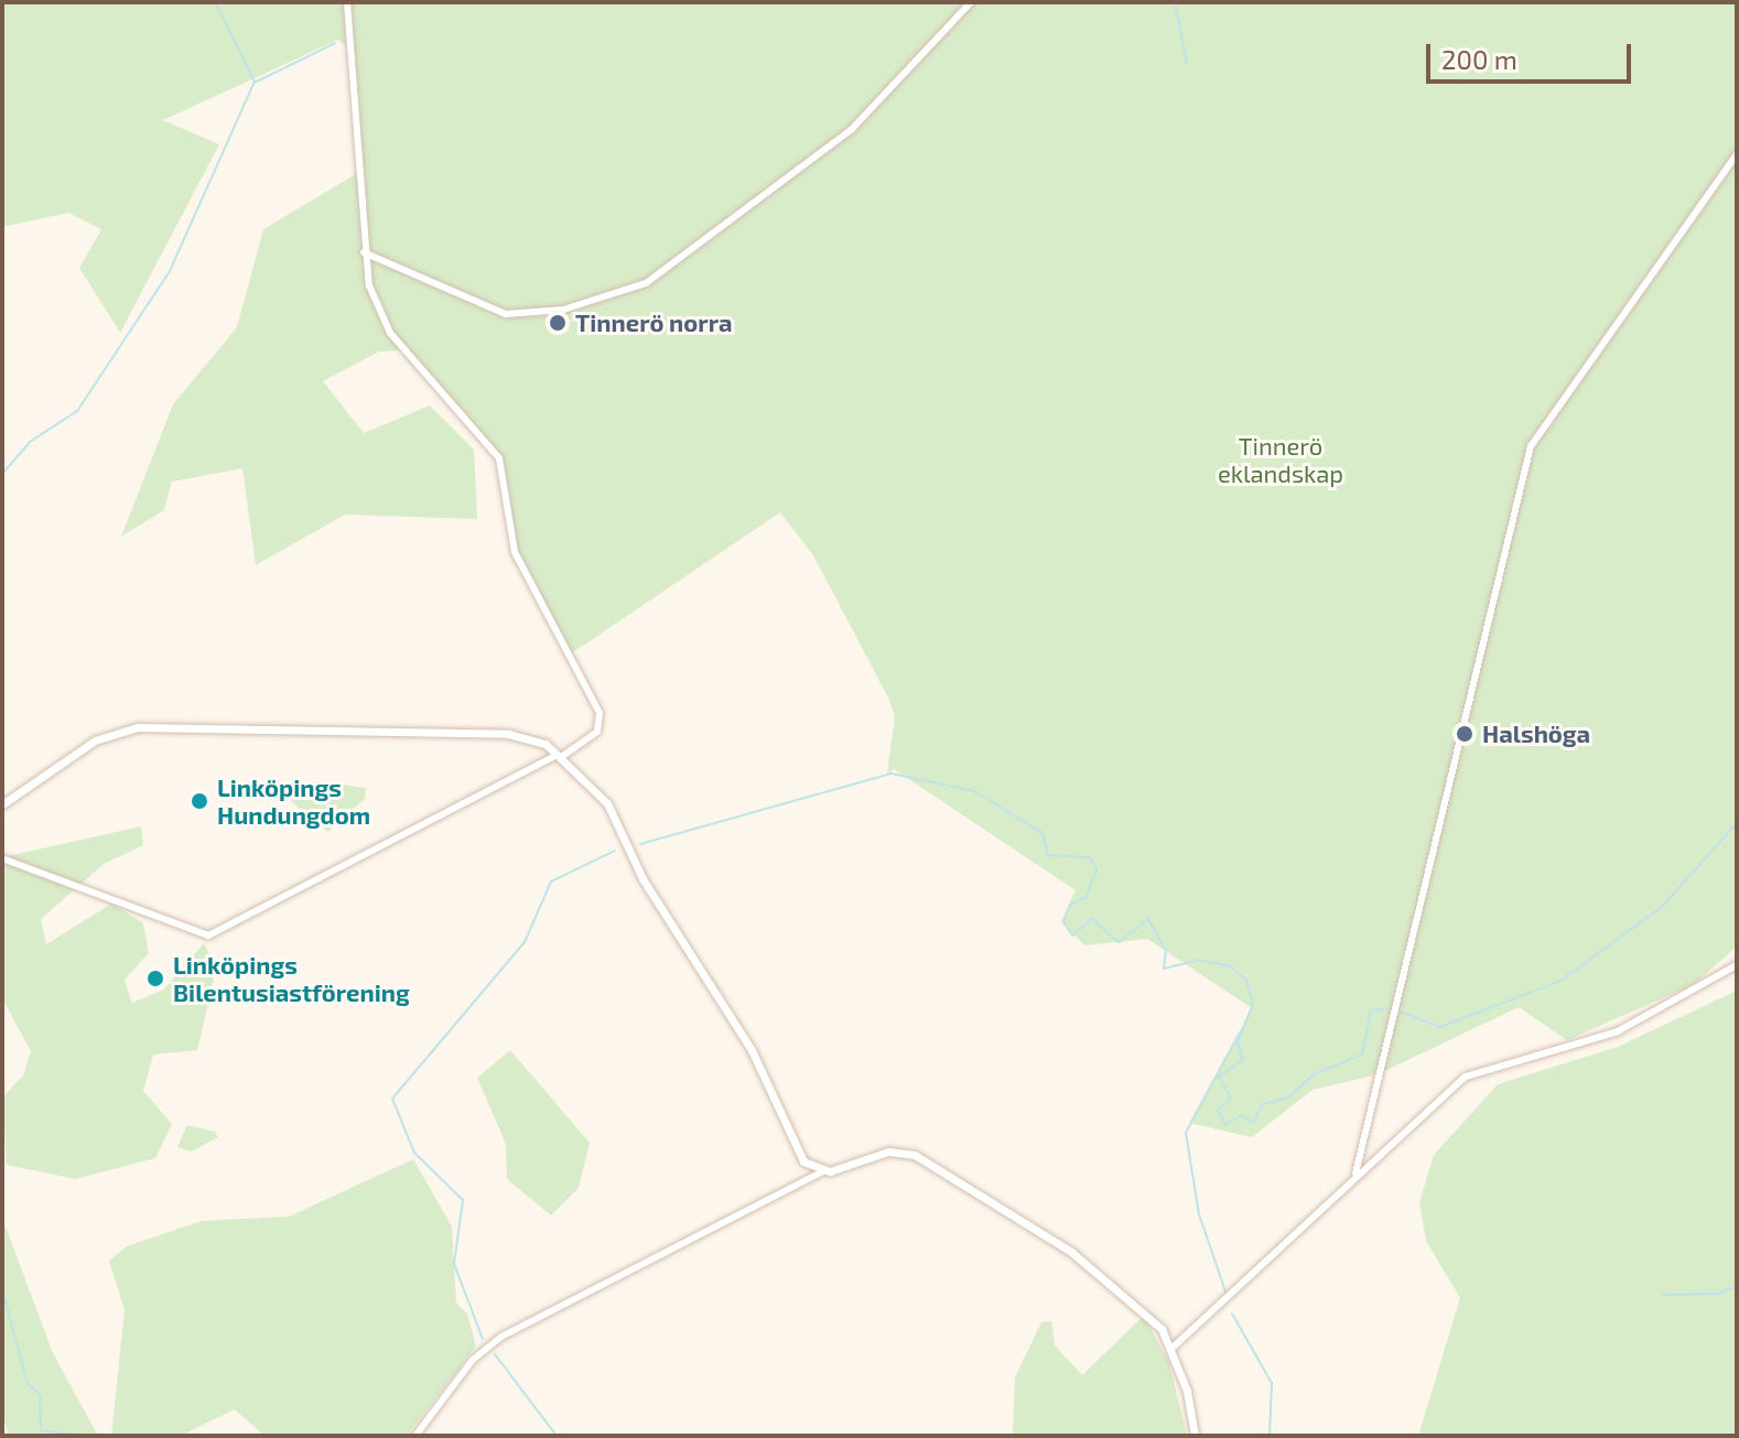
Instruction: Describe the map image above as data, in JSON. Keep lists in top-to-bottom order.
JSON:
{
  "parks": ["Tinnerö eklandskap"],
  "places": [
    "Tinnerö norra",
    "Halshöga",
    "Linköpings Hundungdom",
    "Linköpings Bilentusiastförening"
  ],
  "scale_bar": "200 m"
}
